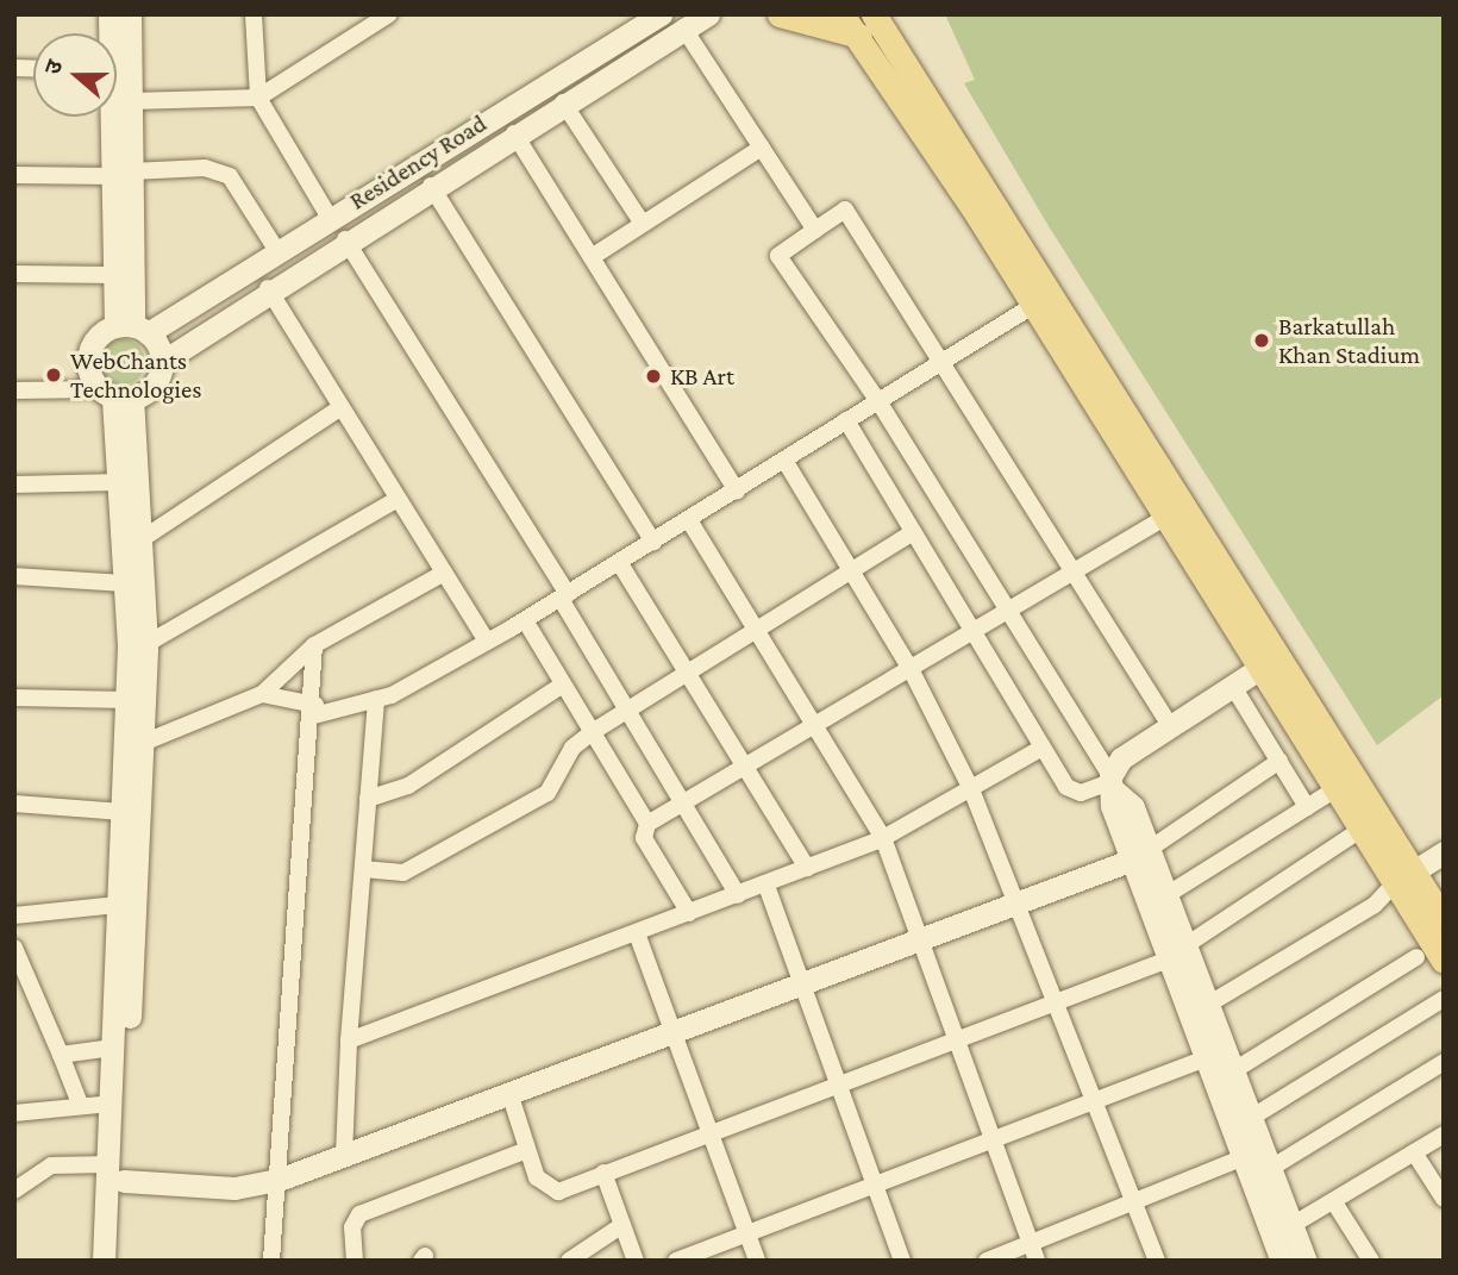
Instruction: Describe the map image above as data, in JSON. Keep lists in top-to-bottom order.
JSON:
{
  "streets": {
    "main road": ["Residency Road"]
  },
  "places": ["Barkatullah Khan Stadium", "WebChants Technologies", "KB Art"],
  "north": "left"
}
